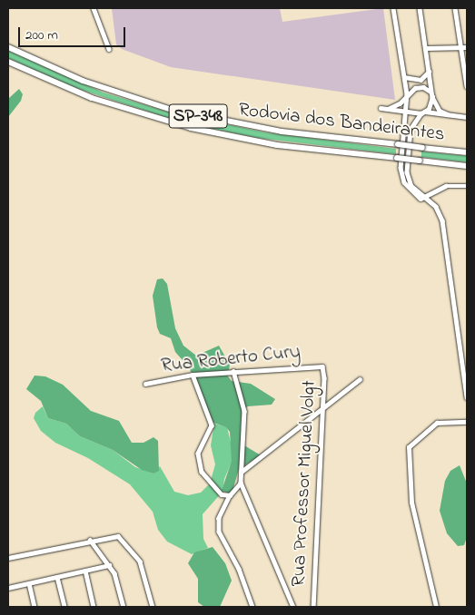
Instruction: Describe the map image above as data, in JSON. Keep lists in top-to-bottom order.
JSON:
{
  "streets": {
    "highway": ["SP-348", "Rodovia dos Bandeirantes"],
    "street": ["Rua Roberto Cury", "Rua Professor Miguel Volgt"]
  },
  "crossings": [
    ["Rua Roberto Cury", "Rua Professor Miguel Volgt"]
  ],
  "scale_bar": "200 m"
}
